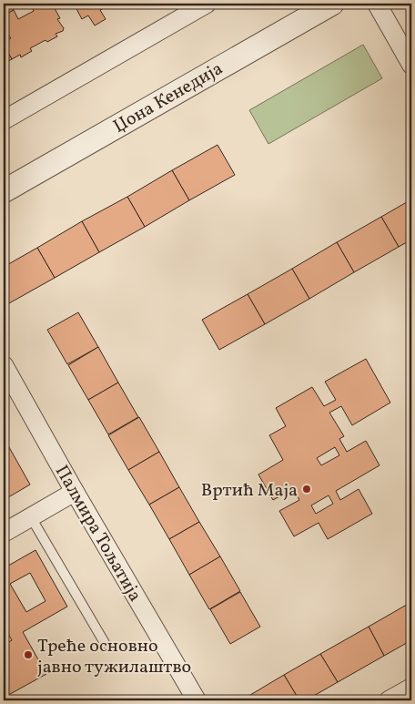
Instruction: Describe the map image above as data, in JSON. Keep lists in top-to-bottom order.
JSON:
{
  "streets": {
    "street": ["Џона Кенедија", "Палмира Тољатија"]
  },
  "places": ["Вртић Маја", "Треће основно јавно тужилаштво"]
}
